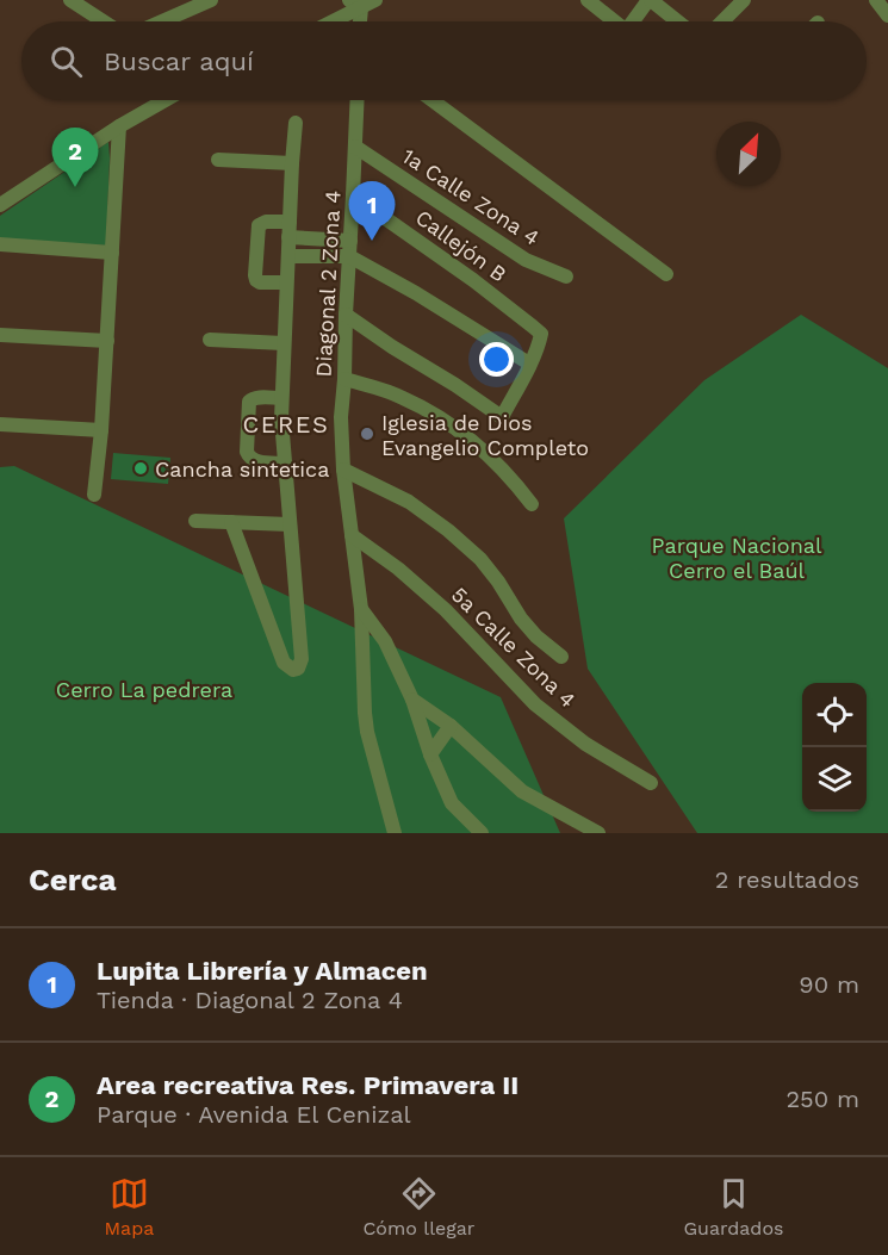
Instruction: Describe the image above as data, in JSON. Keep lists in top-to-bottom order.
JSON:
{
  "streets": {
    "street": [
      "1a Calle Zona 4",
      "Callejón B",
      "Diagonal 2 Zona 4",
      "5a Calle Zona 4"
    ]
  },
  "crossings": [
    ["1a Calle Zona 4", "Diagonal 2 Zona 4"],
    ["Callejón B", "Diagonal 2 Zona 4"],
    ["Diagonal 2 Zona 4", "5a Calle Zona 4"]
  ],
  "districts": ["CERES"],
  "parks": ["Parque Nacional Cerro el Baúl", "Cerro La pedrera"],
  "places": ["Iglesia de Dios Evangelio Completo", "Cancha sintetica"],
  "north": "top right",
  "page": {
    "search": "Buscar aquí",
    "pins": ["2", "1"],
    "heading": ["Cerca", "2 resultados"],
    "list": [
      {
        "mark": "1",
        "name": "Lupita Librería y Almacen",
        "note": "Tienda · Diagonal 2 Zona 4",
        "value": "90 m"
      },
      {
        "mark": "2",
        "name": "Area recreativa Res. Primavera II",
        "note": "Parque · Avenida El Cenizal",
        "value": "250 m"
      }
    ],
    "nav": ["Mapa", "Cómo llegar", "Guardados"]
  }
}
